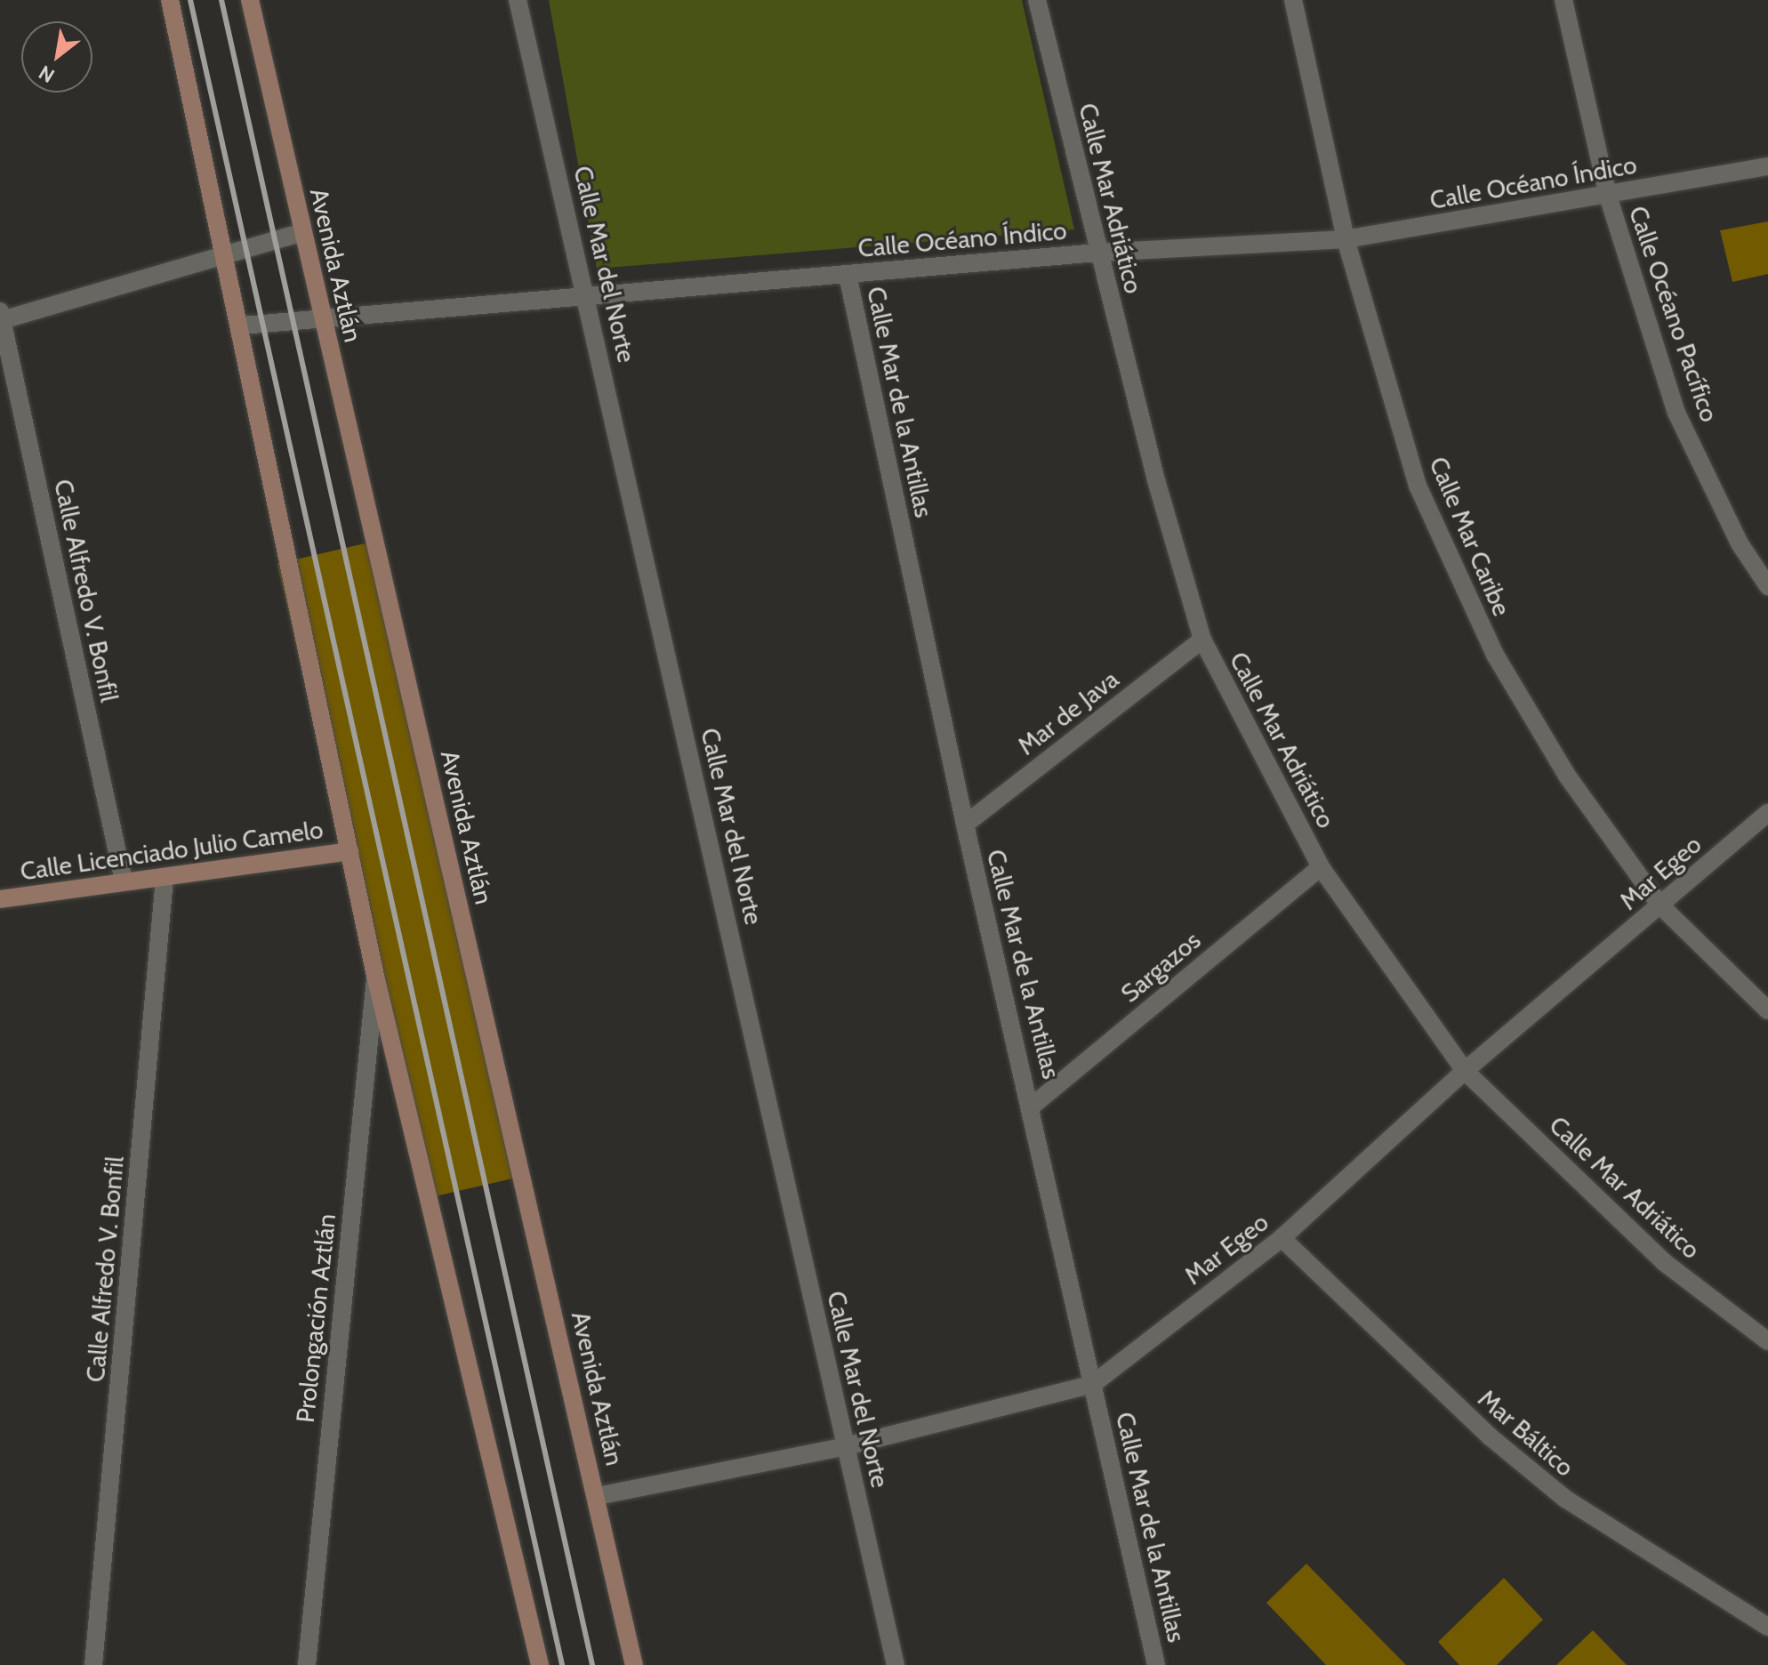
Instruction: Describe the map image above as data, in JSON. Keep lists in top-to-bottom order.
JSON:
{
  "streets": {
    "main road": ["Avenida Aztlán", "Calle Licenciado Julio Camelo"],
    "street": [
      "Calle Océano Índico",
      "Calle Mar Adriático",
      "Calle Mar del Norte",
      "Calle Océano Pacífico",
      "Calle Mar de la Antillas",
      "Calle Mar Caribe",
      "Calle Alfredo V. Bonfil",
      "Mar de Java",
      "Mar Egeo",
      "Sargazos",
      "Prolongación Aztlán",
      "Mar Báltico"
    ]
  },
  "crossings": [
    ["Calle Océano Índico", "Calle Mar Adriático"],
    ["Calle Océano Índico", "Calle Mar del Norte"],
    ["Calle Océano Índico", "Avenida Aztlán"],
    ["Calle Océano Índico", "Calle Océano Pacífico"],
    ["Calle Océano Índico", "Calle Mar de la Antillas"],
    ["Calle Océano Índico", "Calle Mar Caribe"],
    ["Calle Mar Adriático", "Mar de Java"],
    ["Calle Mar Adriático", "Mar Egeo"],
    ["Calle Mar Adriático", "Sargazos"],
    ["Calle Mar del Norte", "Mar Egeo"],
    ["Avenida Aztlán", "Mar Egeo"],
    ["Calle Mar de la Antillas", "Mar de Java"],
    ["Calle Mar de la Antillas", "Mar Egeo"],
    ["Calle Mar de la Antillas", "Sargazos"],
    ["Calle Mar Caribe", "Mar Egeo"],
    ["Calle Alfredo V. Bonfil", "Calle Licenciado Julio Camelo"],
    ["Mar Egeo", "Mar Báltico"]
  ],
  "north": "bottom left"
}
